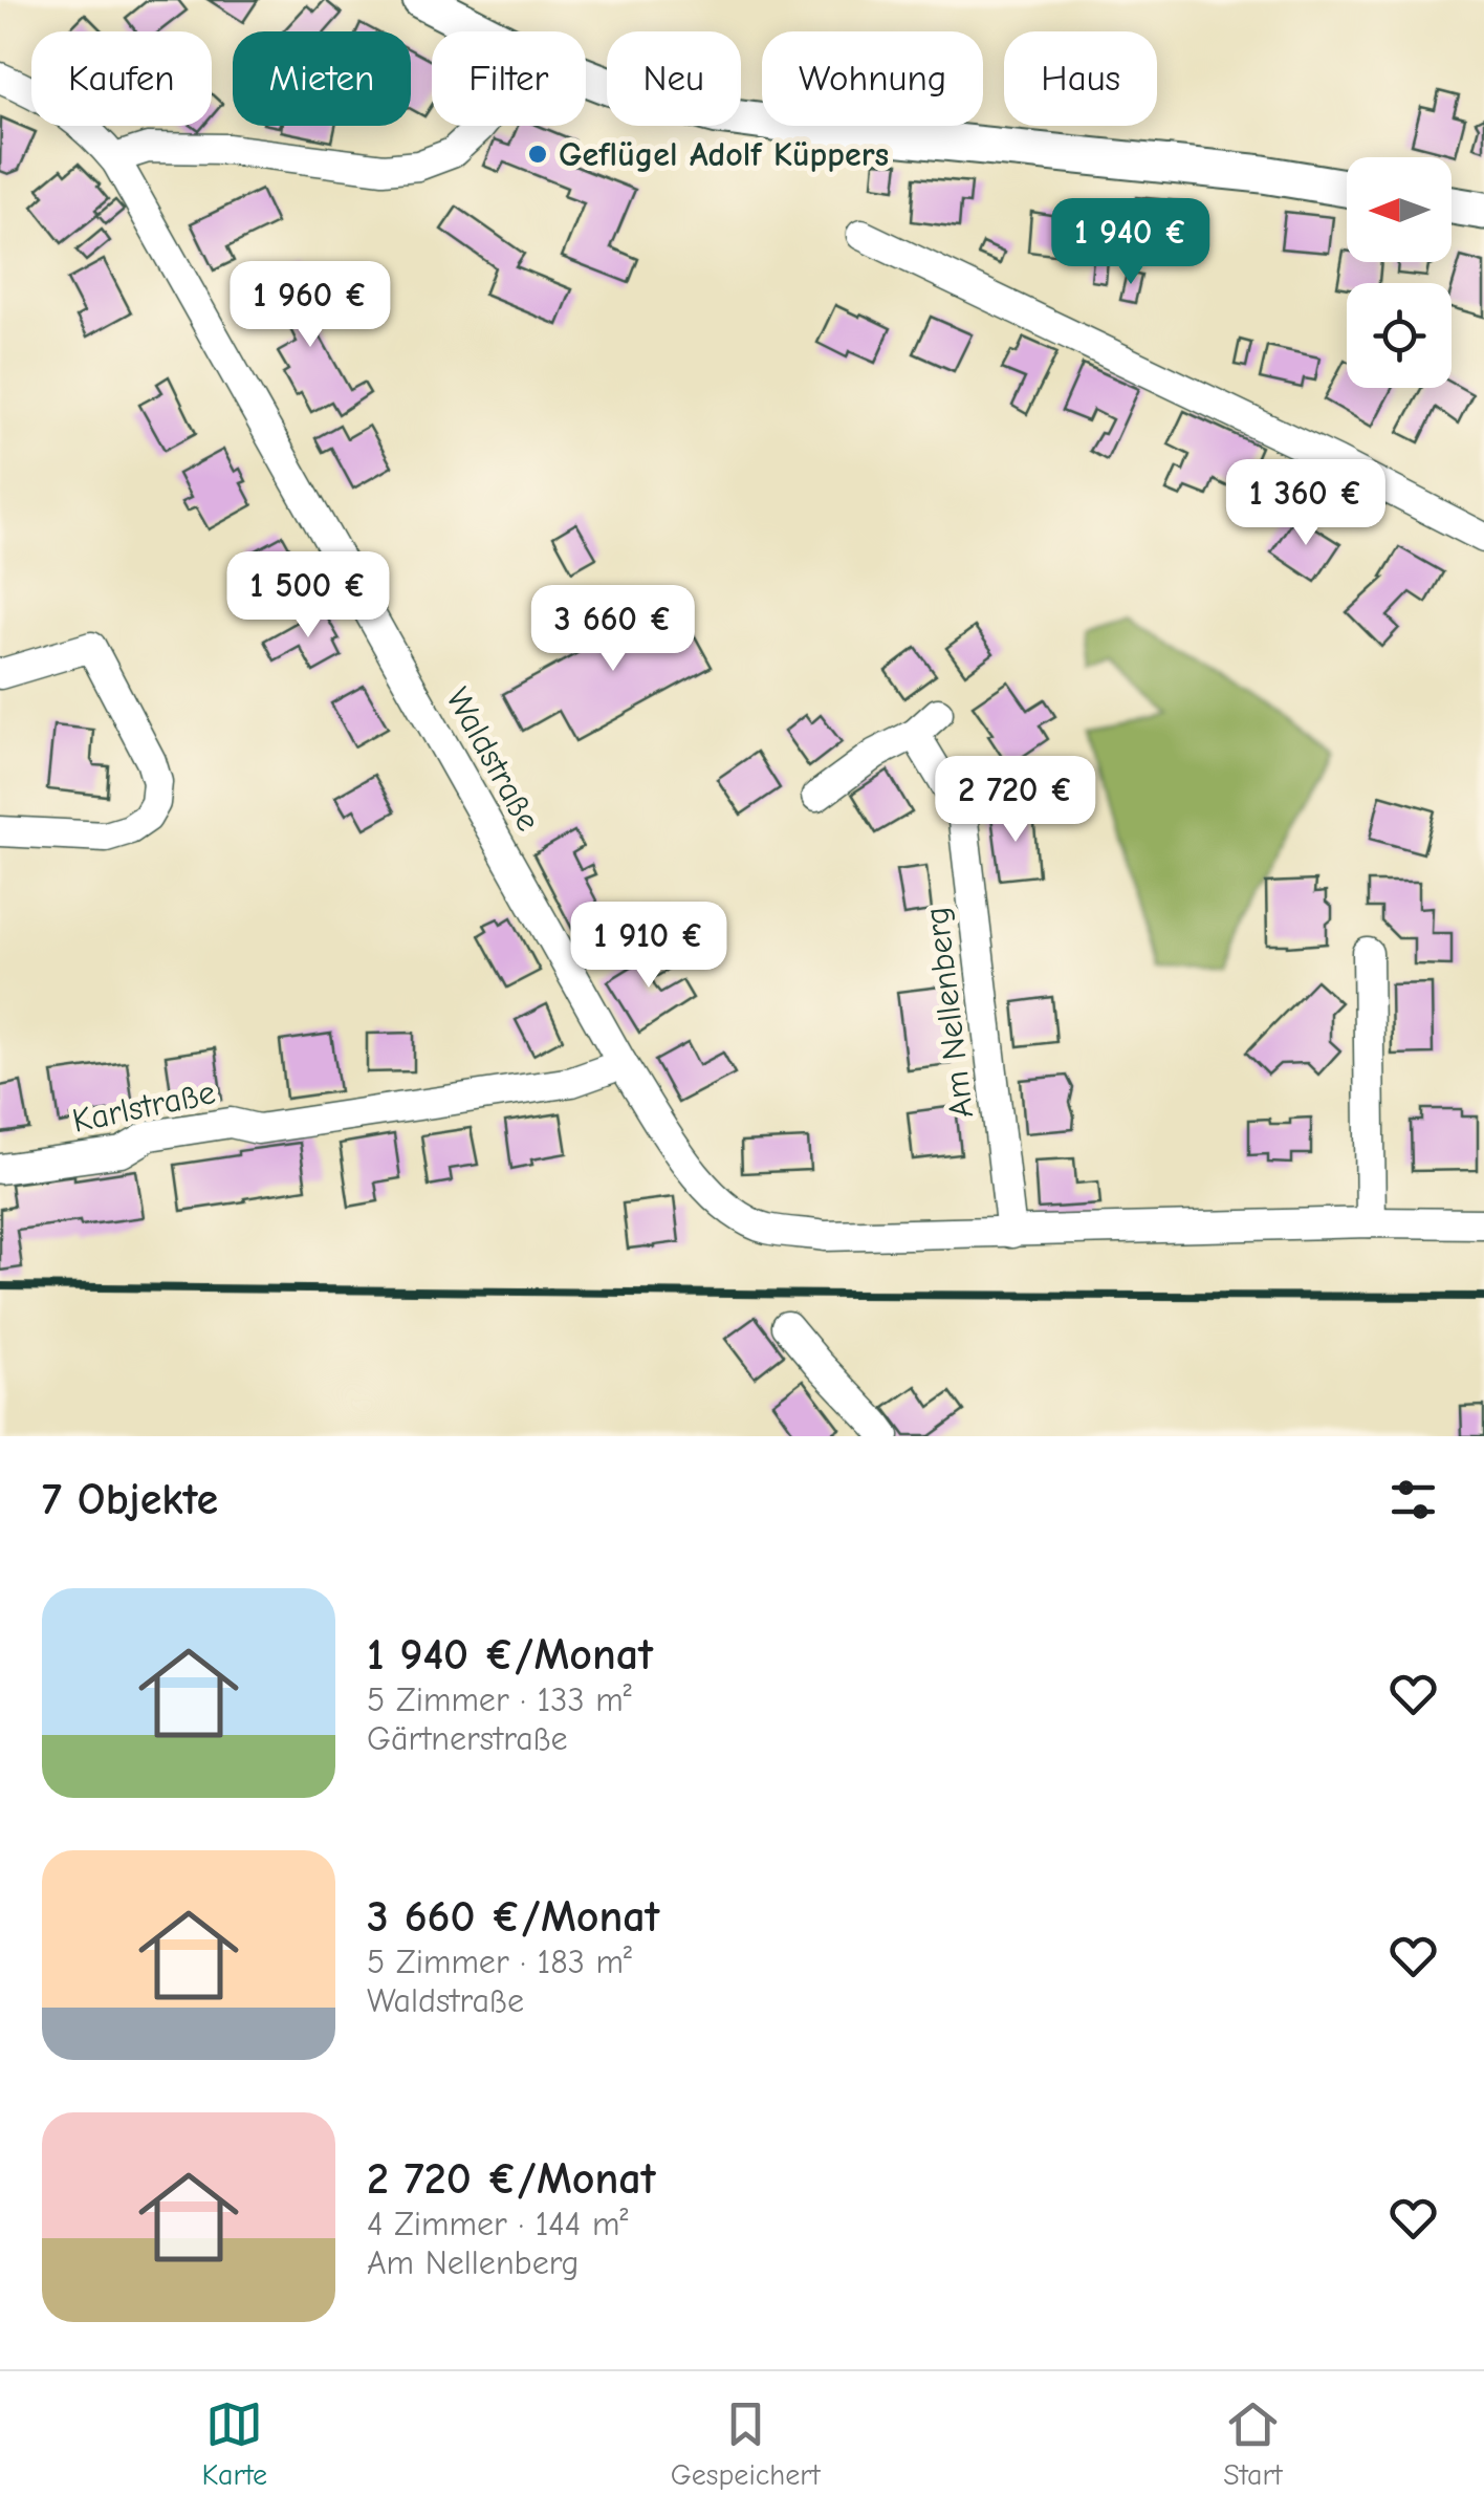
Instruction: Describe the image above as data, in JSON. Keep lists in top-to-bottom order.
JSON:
{
  "streets": {
    "street": ["Waldstraße", "Am Nellenberg", "Karlstraße"]
  },
  "crossings": [
    ["Waldstraße", "Am Nellenberg"],
    ["Waldstraße", "Karlstraße"]
  ],
  "places": ["Geflügel Adolf Küppers"],
  "north": "left",
  "page": {
    "chip": [
      "Kaufen",
      "Mieten",
      "Filter",
      "Neu",
      "Wohnung",
      "Haus"
    ],
    "price": [
      "1 940 €",
      "1 960 €",
      "1 360 €",
      "1 500 €",
      "3 660 €",
      "2 720 €",
      "1 910 €"
    ],
    "heading": "7 Objekte",
    "list": [
      {
        "name": "1 940 €/Monat",
        "note": "5 Zimmer · 133 m² · Gärtnerstraße"
      },
      {
        "name": "3 660 €/Monat",
        "note": "5 Zimmer · 183 m² · Waldstraße"
      },
      {
        "name": "2 720 €/Monat",
        "note": "4 Zimmer · 144 m² · Am Nellenberg"
      }
    ],
    "tabs": ["Karte", "Gespeichert", "Start"]
  }
}
